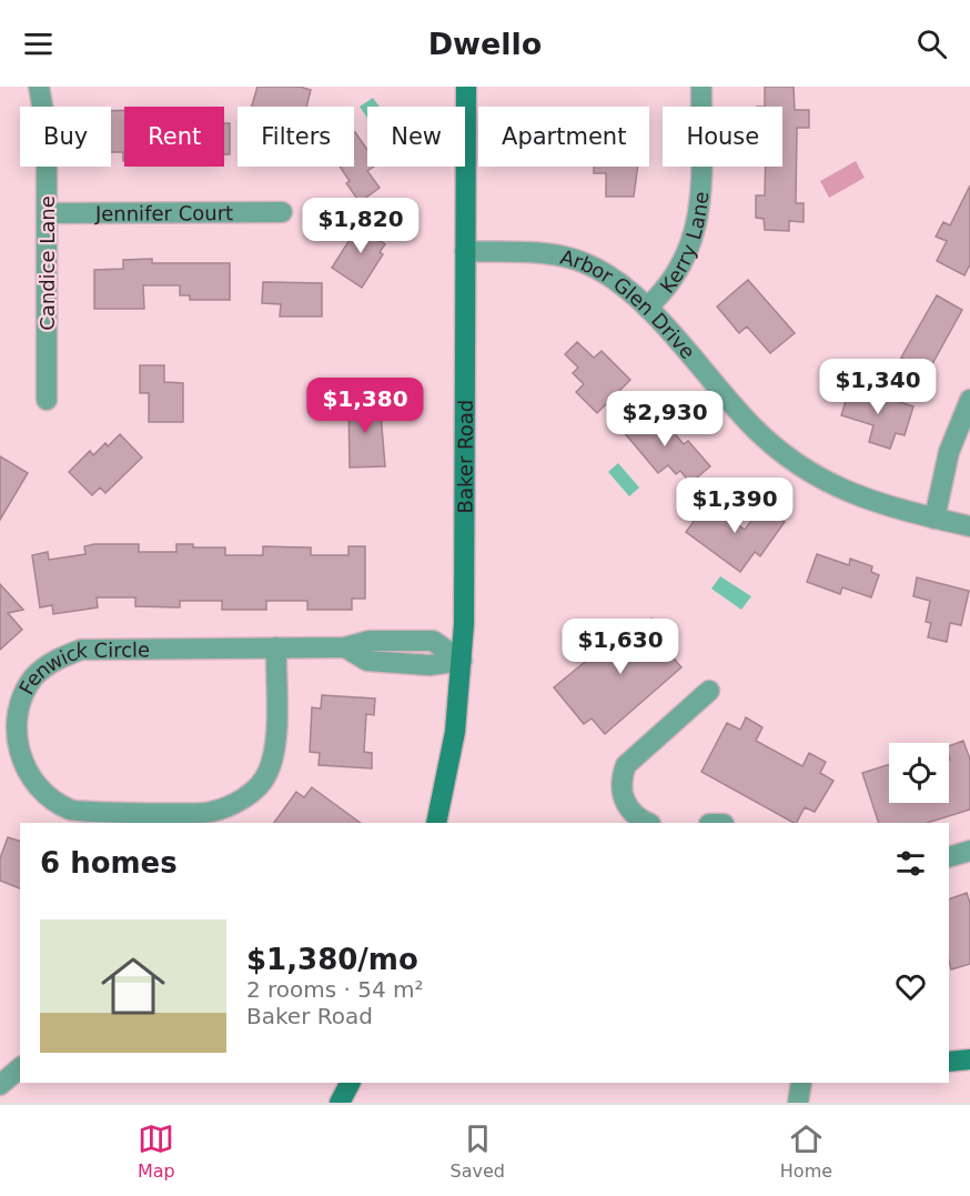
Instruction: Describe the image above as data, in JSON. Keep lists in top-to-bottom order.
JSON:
{
  "streets": {
    "main road": ["Baker Road"],
    "street": [
      "Jennifer Court",
      "Kerry Lane",
      "Candice Lane",
      "Arbor Glen Drive",
      "Fenwick Circle"
    ]
  },
  "crossings": [
    ["Jennifer Court", "Candice Lane"],
    ["Kerry Lane", "Arbor Glen Drive"],
    ["Arbor Glen Drive", "Baker Road"],
    ["Baker Road", "Fenwick Circle"]
  ],
  "page": {
    "header": "Dwello",
    "chip": [
      "Buy",
      "Rent",
      "Filters",
      "New",
      "Apartment",
      "House"
    ],
    "price": [
      "$1,820",
      "$1,340",
      "$1,380",
      "$2,930",
      "$1,390",
      "$1,630"
    ],
    "heading": "6 homes",
    "list": [
      {
        "name": "$1,380/mo",
        "note": "2 rooms · 54 m² · Baker Road"
      }
    ],
    "tabs": ["Map", "Saved", "Home"]
  }
}
